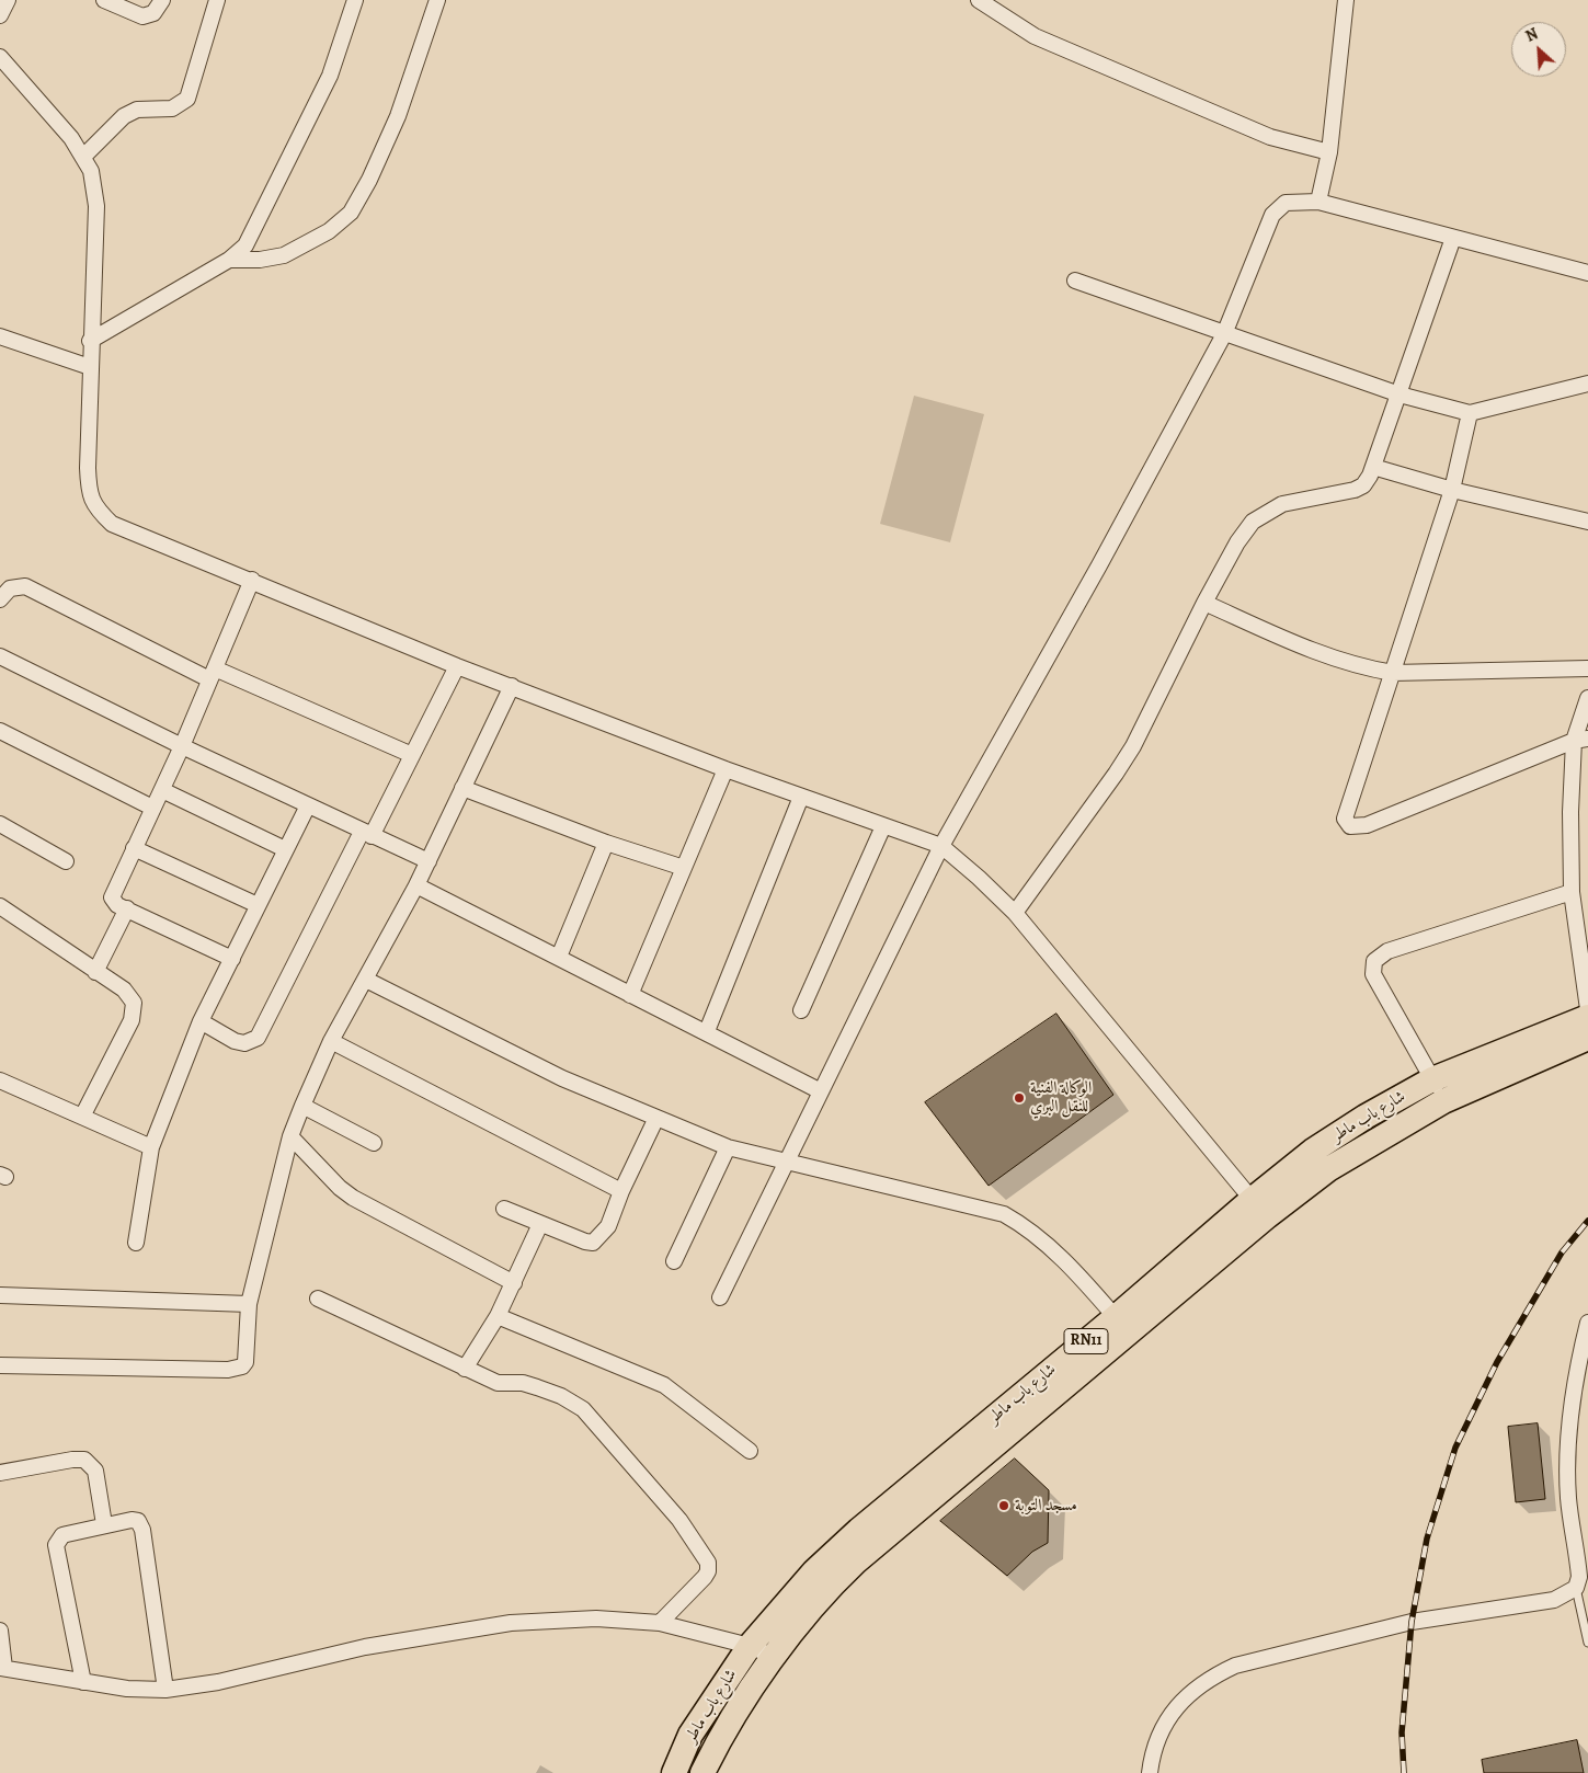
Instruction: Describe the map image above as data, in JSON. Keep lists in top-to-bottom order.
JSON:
{
  "streets": {
    "main road": ["شارع باب ماطر", "RN11"]
  },
  "places": ["الوكالة الفنية للنقل البري", "مسجد التوبة"],
  "north": "top left"
}
